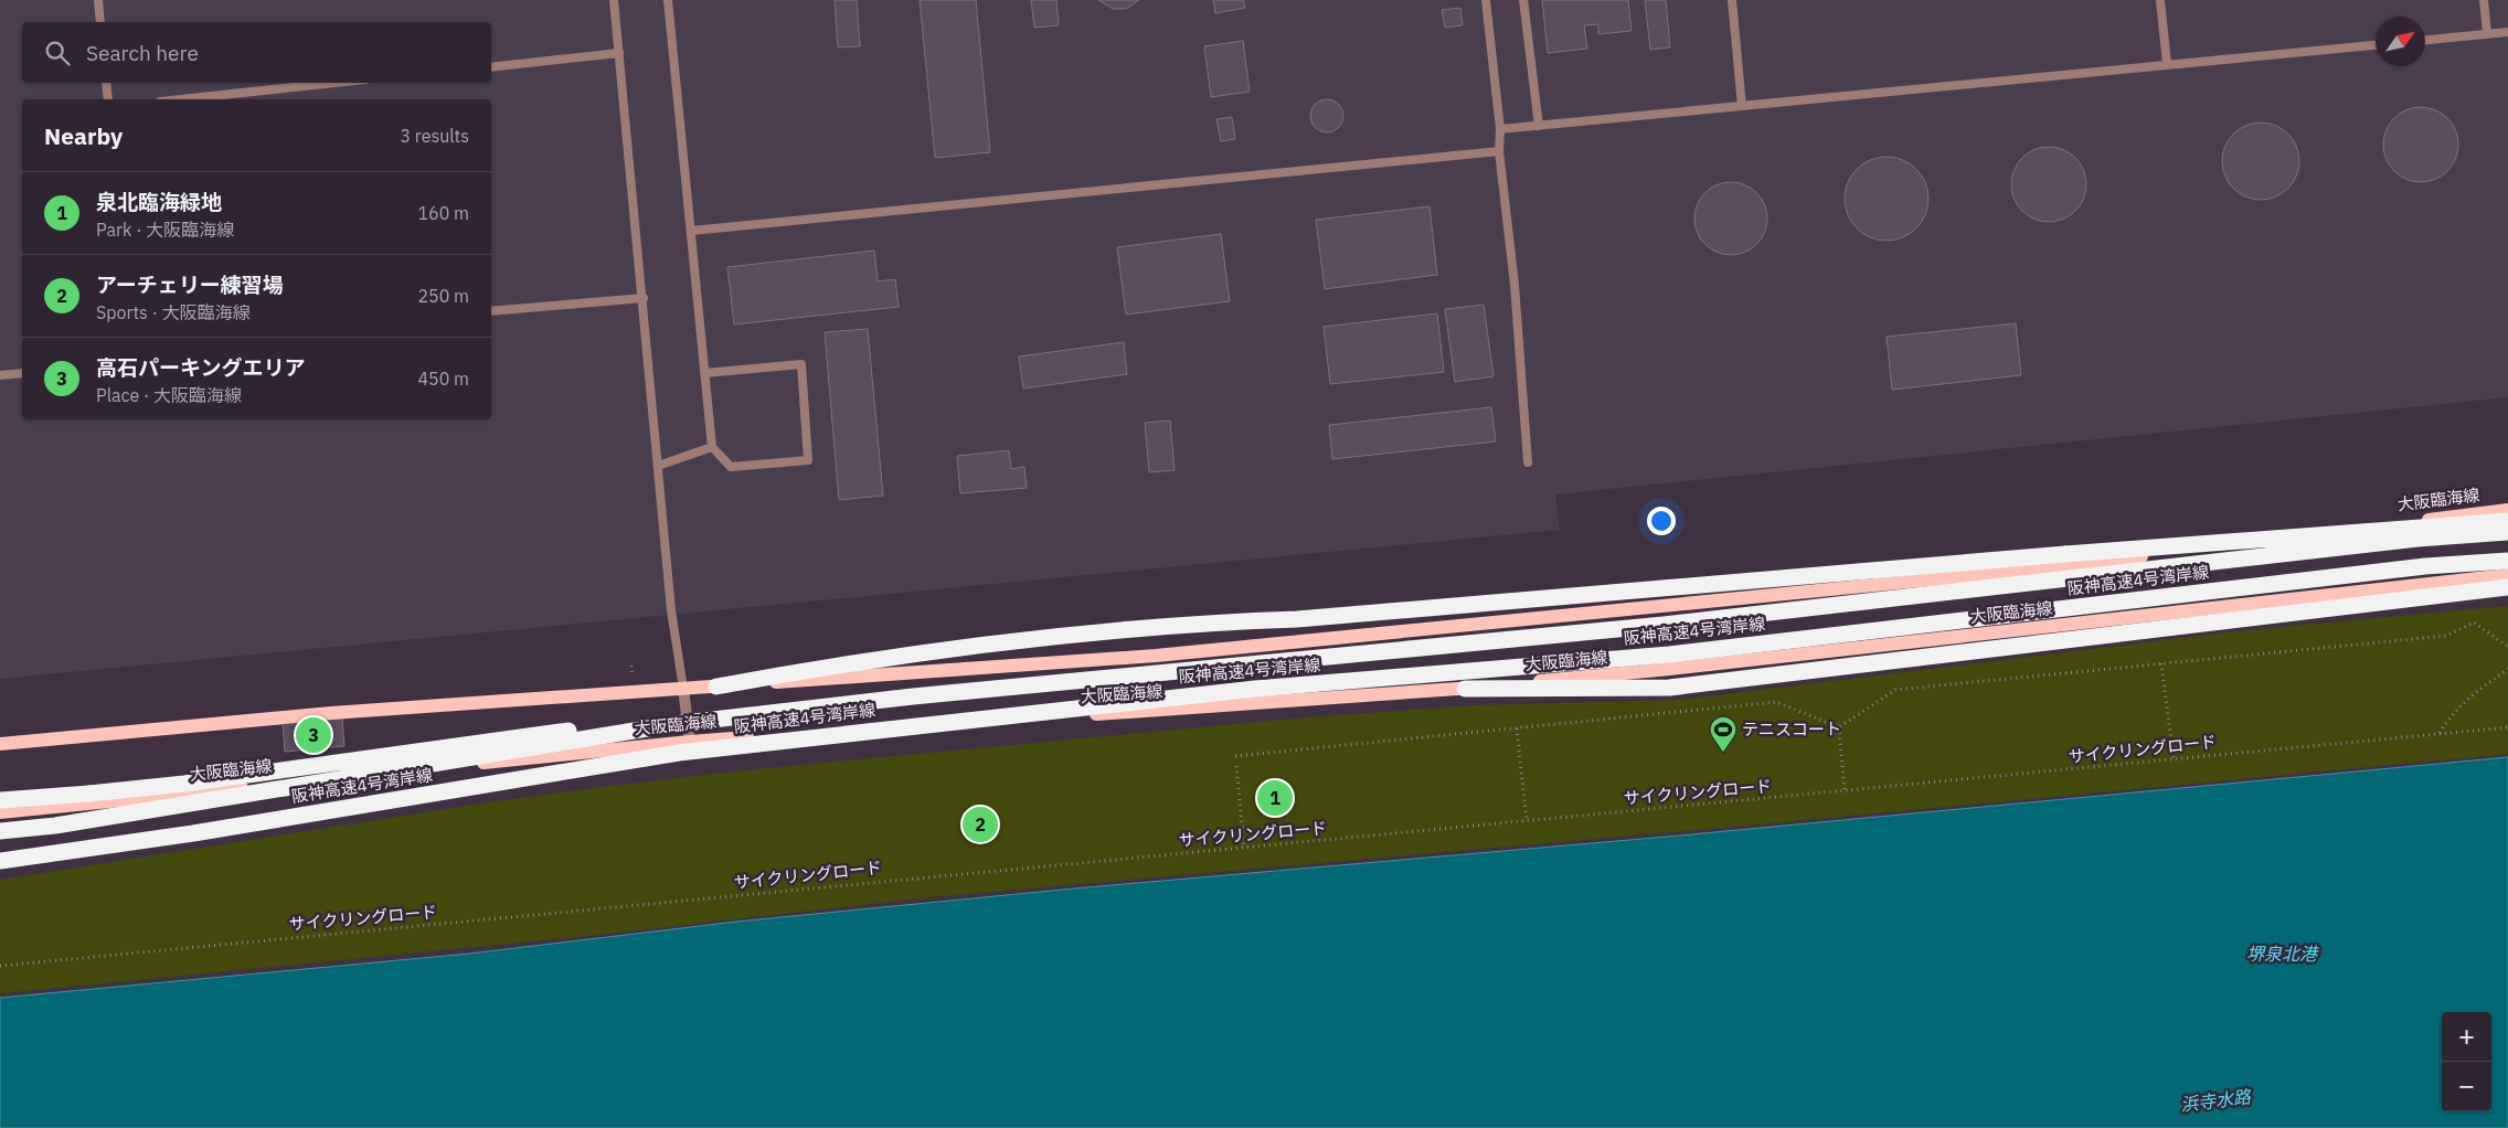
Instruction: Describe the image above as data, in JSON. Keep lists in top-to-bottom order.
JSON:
{
  "streets": {
    "highway": ["阪神高速4号湾岸線"],
    "main road": ["大阪臨海線"],
    "path": ["サイクリングロード"]
  },
  "water": ["堺泉北港", "浜寺水路"],
  "places": {
    "sports": ["テニスコート"]
  },
  "north": "top right",
  "page": {
    "search": "Search here",
    "heading": ["Nearby", "3 results"],
    "list": [
      {
        "mark": "1",
        "name": "泉北臨海緑地",
        "note": "Park · 大阪臨海線",
        "value": "160 m"
      },
      {
        "mark": "2",
        "name": "アーチェリー練習場",
        "note": "Sports · 大阪臨海線",
        "value": "250 m"
      },
      {
        "mark": "3",
        "name": "高石パーキングエリア",
        "note": "Place · 大阪臨海線",
        "value": "450 m"
      }
    ],
    "pins": ["3", "1", "2"],
    "map_buttons": ["+", "−"]
  }
}
